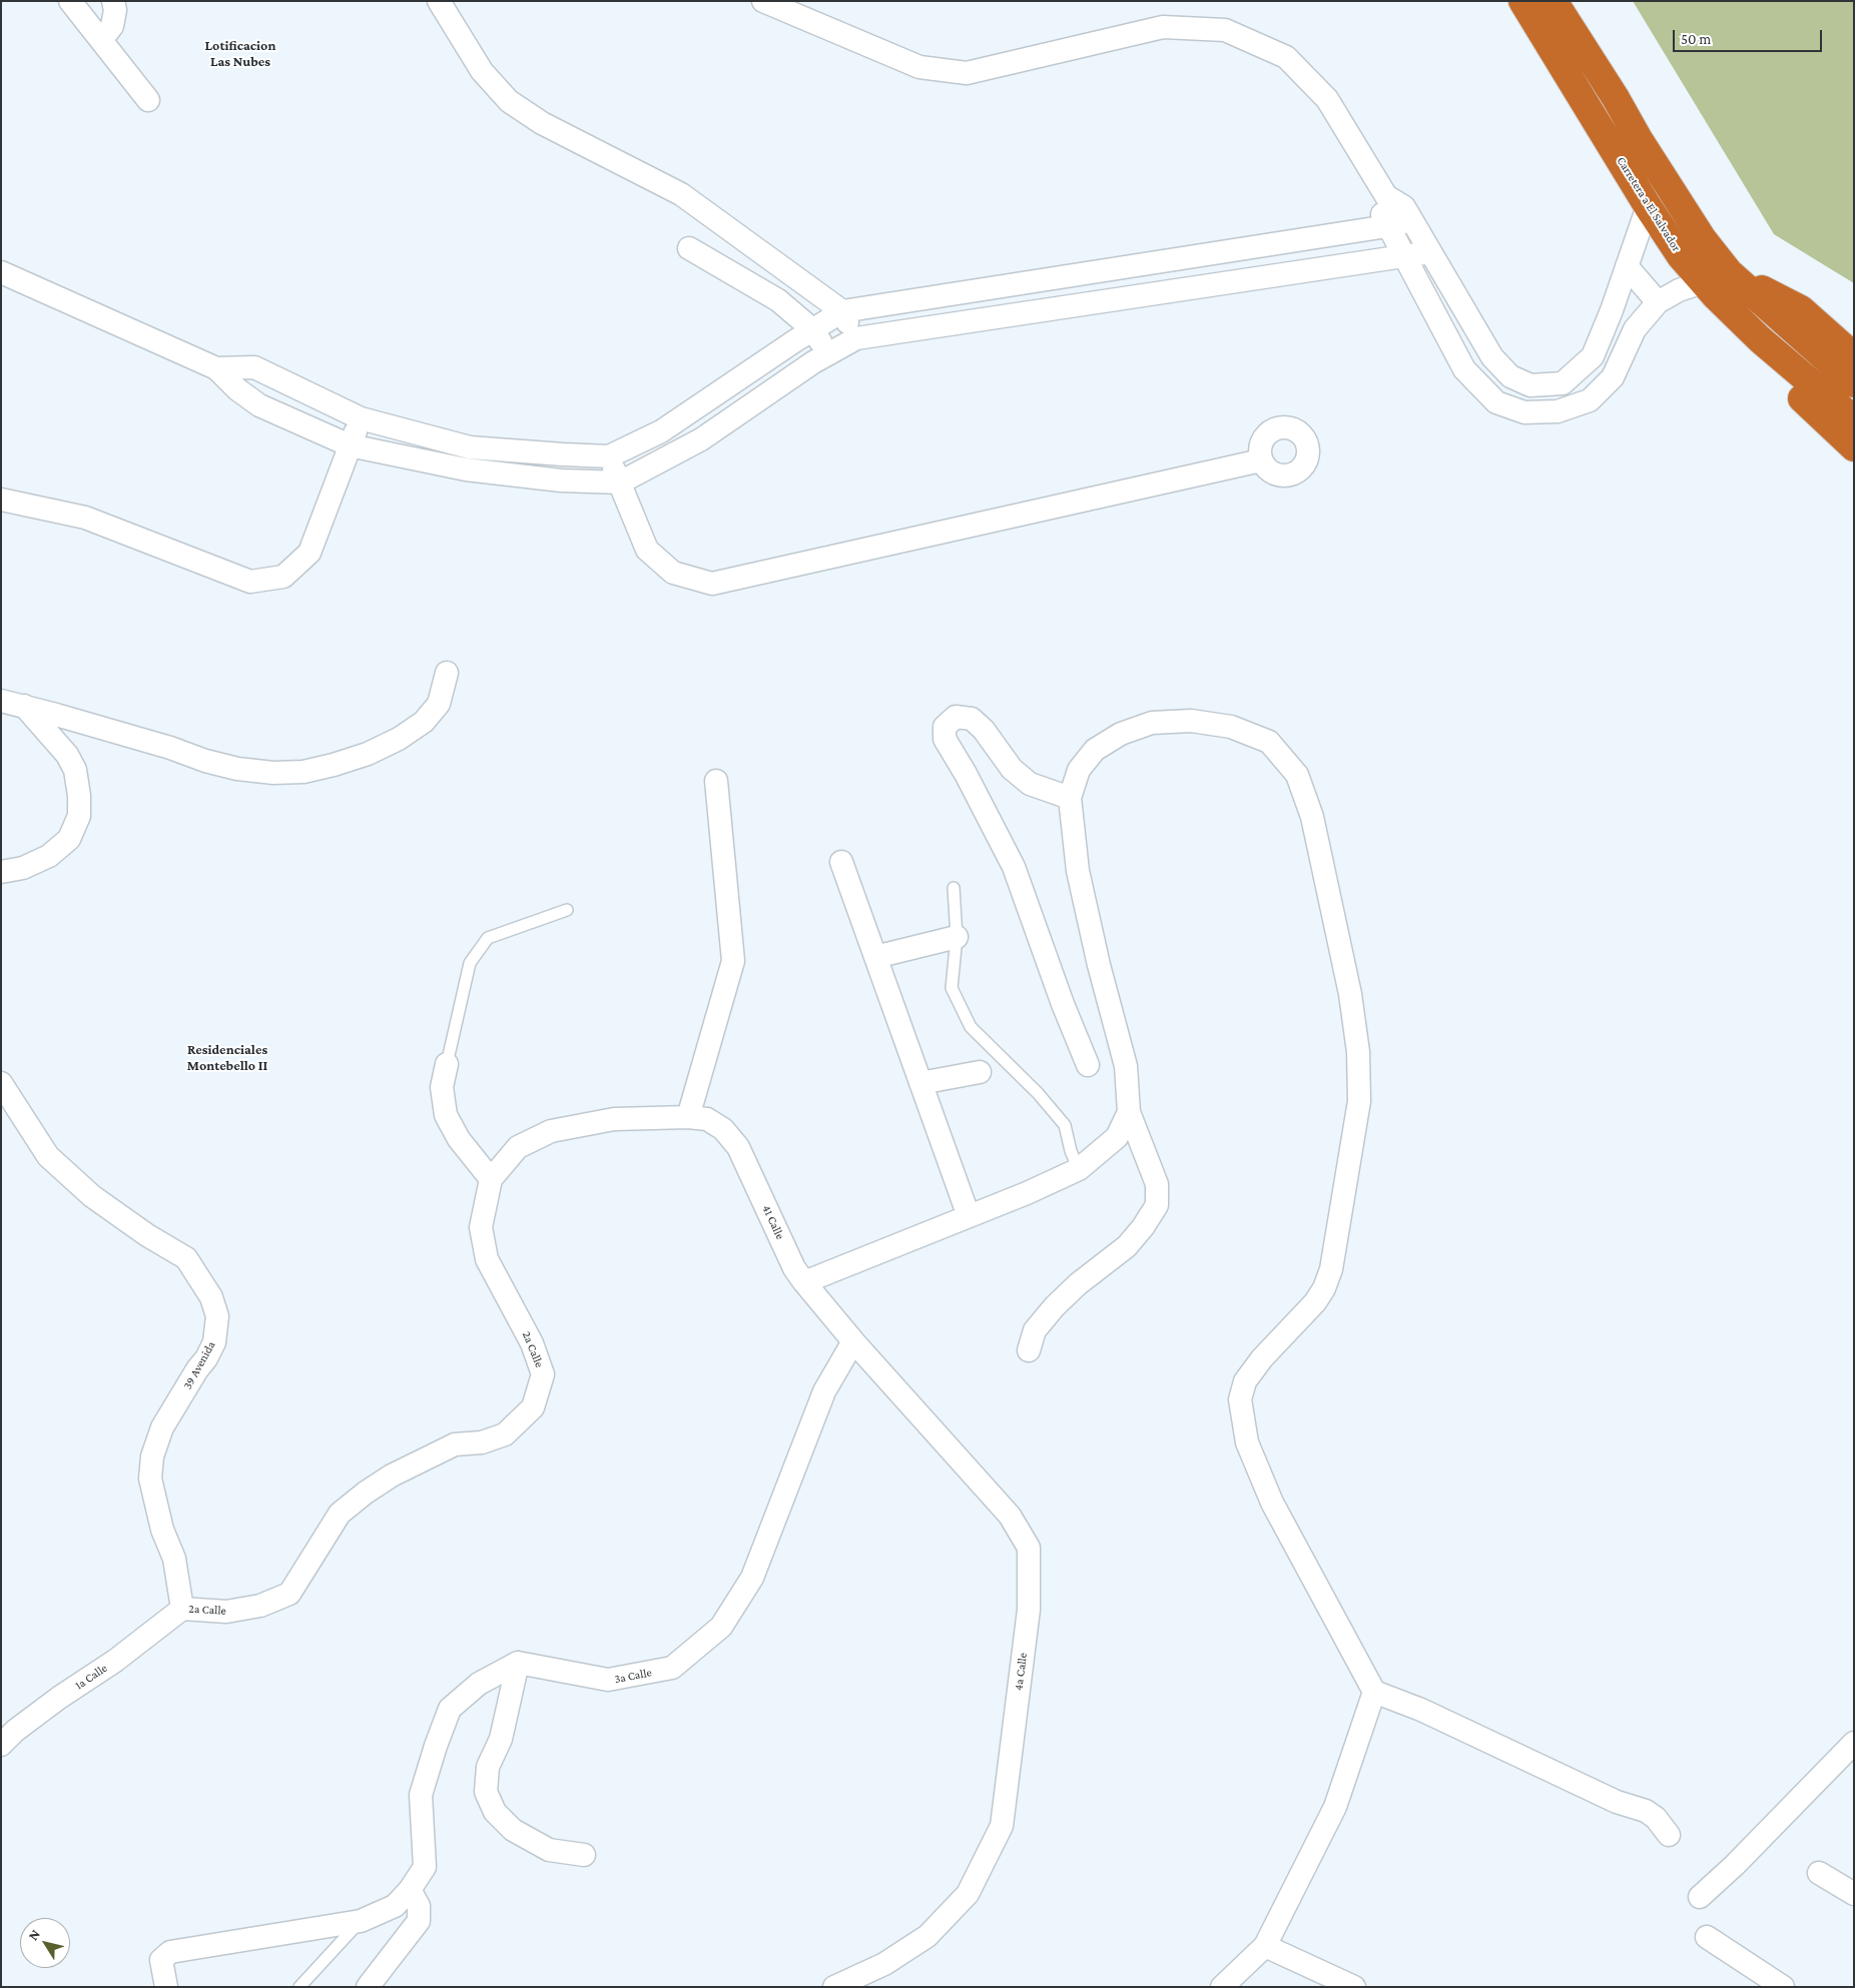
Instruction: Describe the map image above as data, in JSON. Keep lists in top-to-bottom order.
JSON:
{
  "streets": {
    "highway": ["Carretera a El Salvador"],
    "street": [
      "41 Calle",
      "2a Calle",
      "39 Avenida",
      "4a Calle",
      "3a Calle",
      "1a Calle"
    ]
  },
  "crossings": [
    ["41 Calle", "2a Calle"],
    ["41 Calle", "4a Calle"],
    ["41 Calle", "3a Calle"],
    ["2a Calle", "39 Avenida"],
    ["2a Calle", "1a Calle"],
    ["39 Avenida", "1a Calle"],
    ["4a Calle", "3a Calle"]
  ],
  "districts": ["Lotificacion Las Nubes", "Residenciales Montebello II"],
  "scale_bar": "50 m",
  "north": "top left"
}
